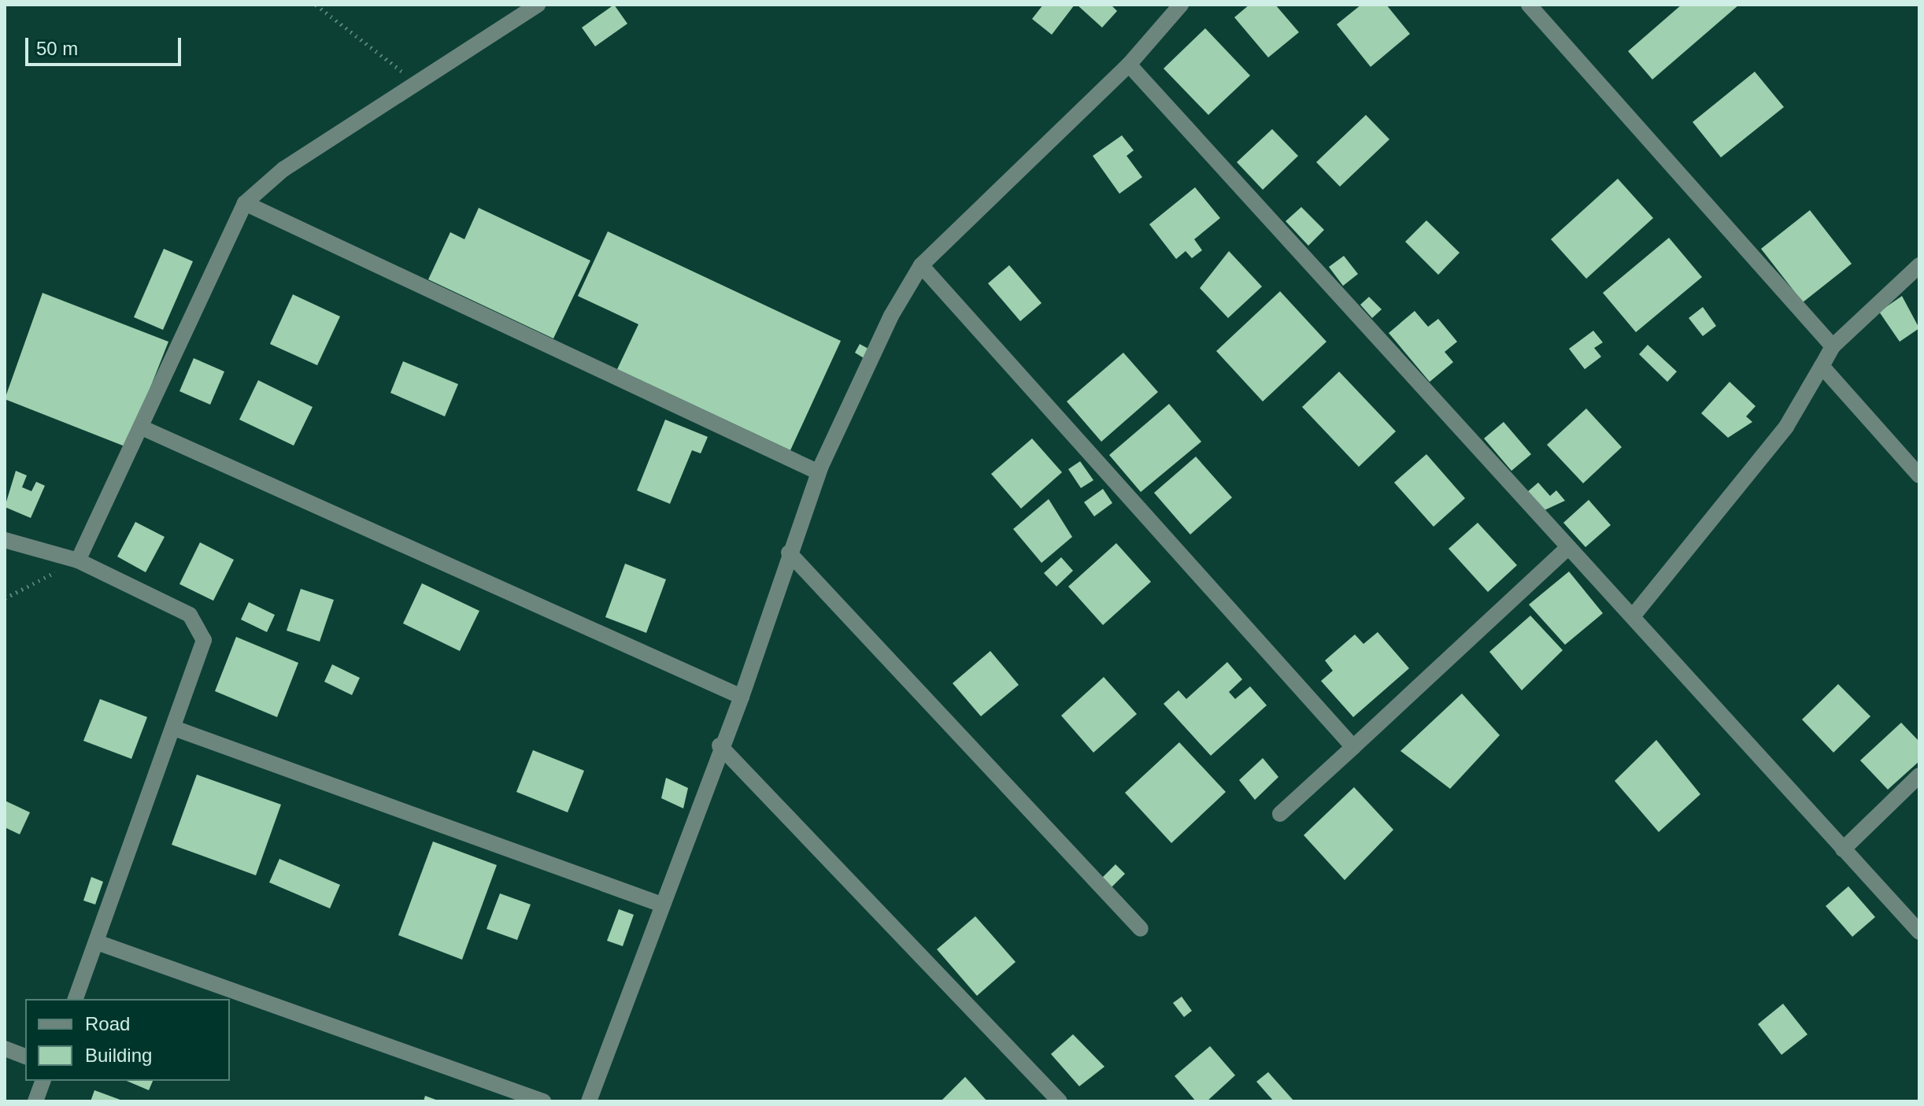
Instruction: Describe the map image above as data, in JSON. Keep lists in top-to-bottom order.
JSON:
{
  "legend": ["Road", "Building"],
  "scale_bar": "50 m"
}
